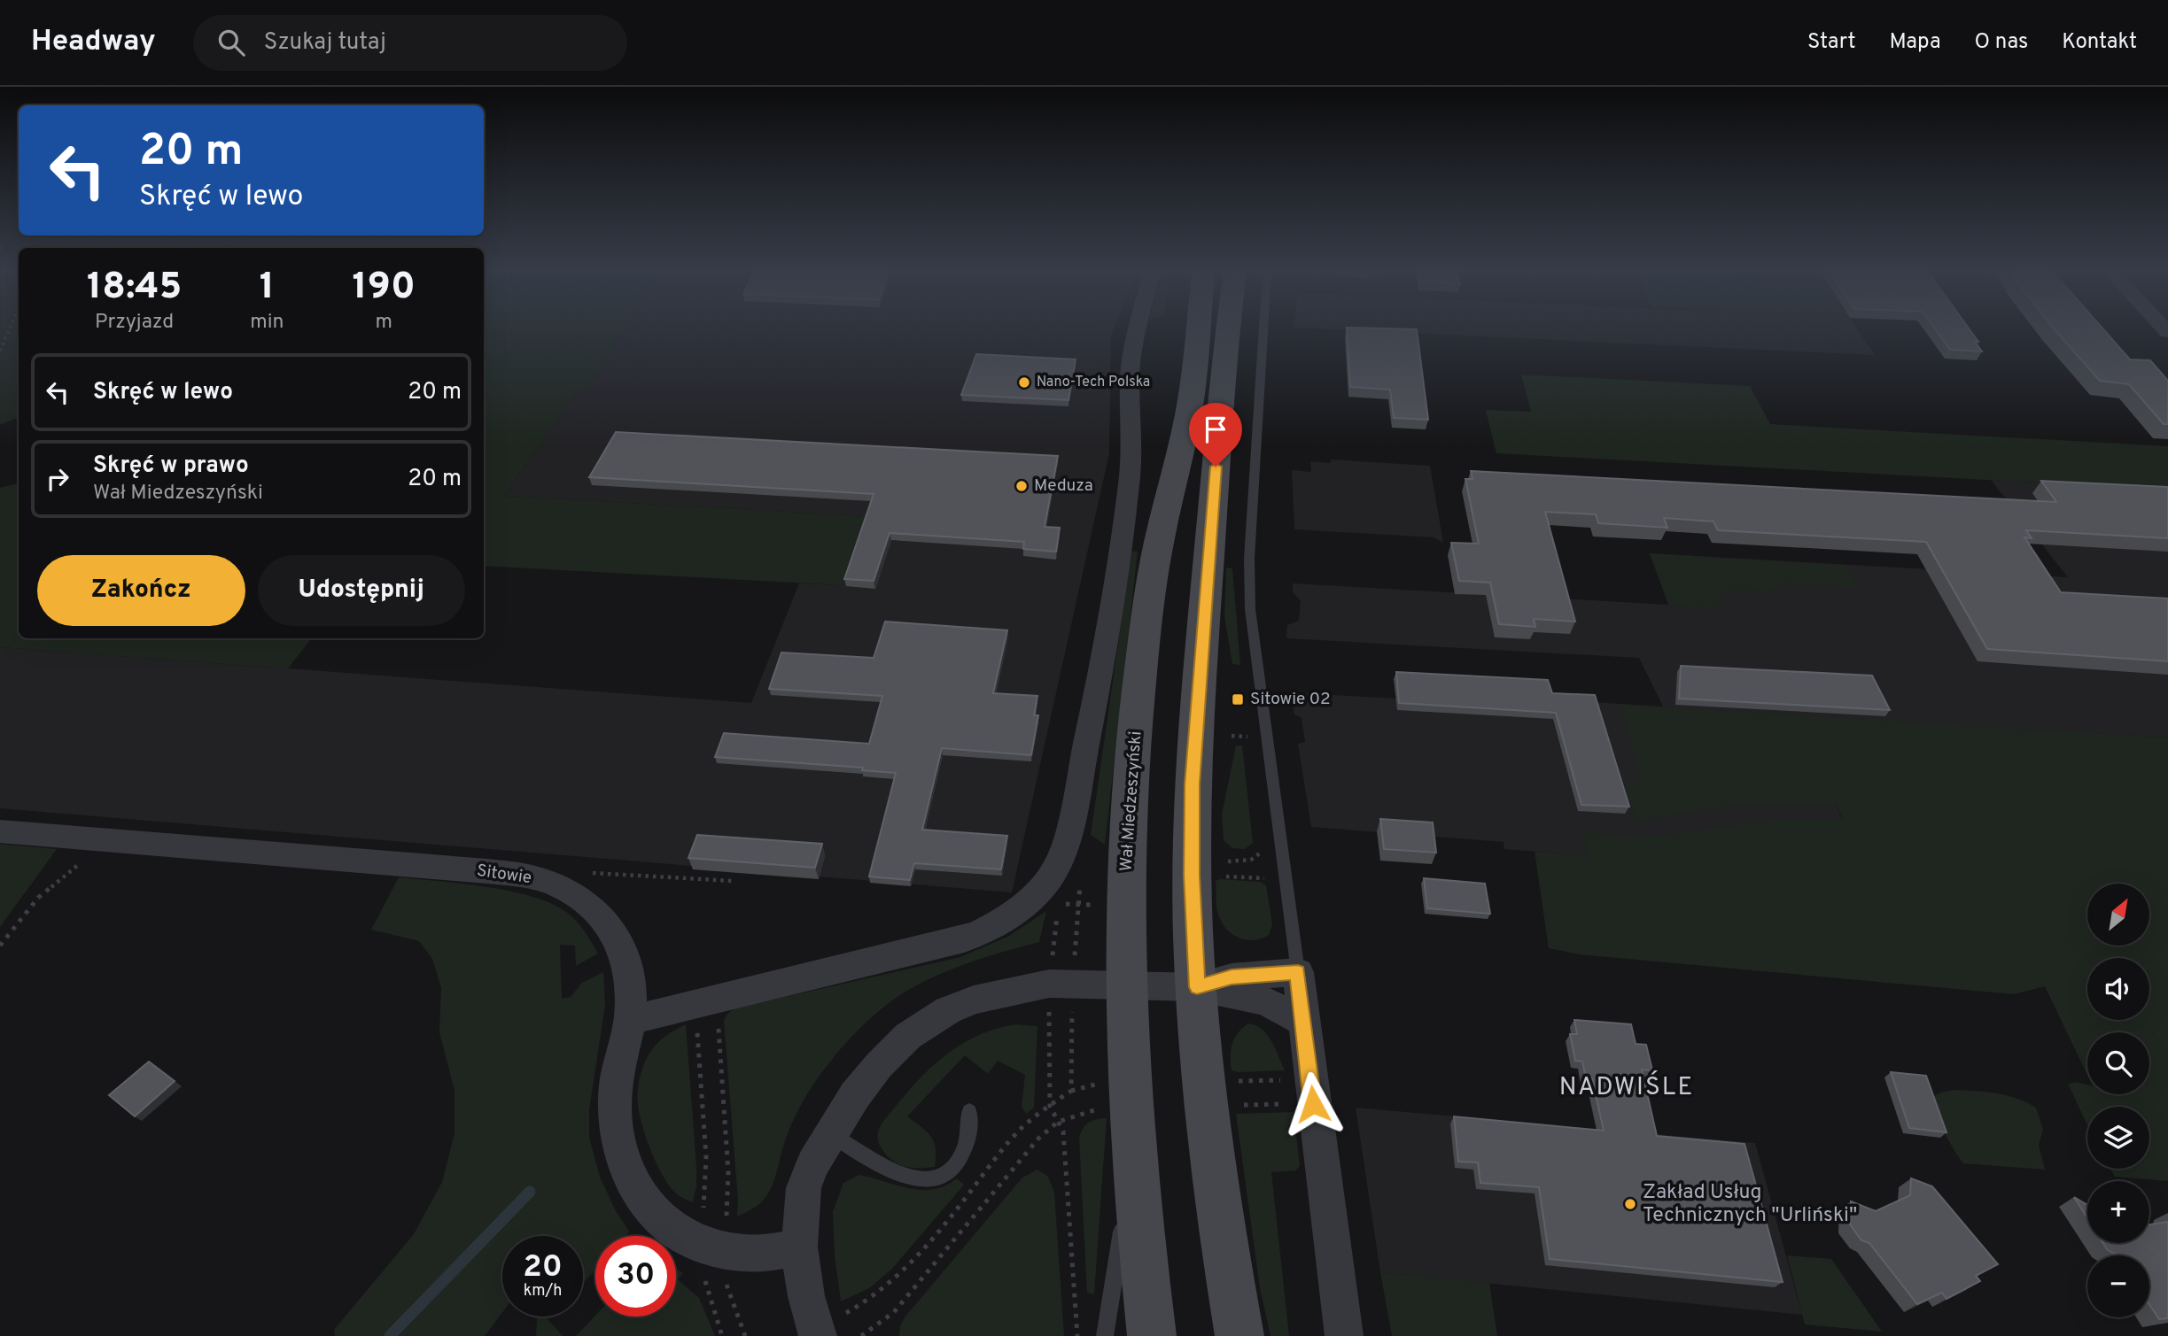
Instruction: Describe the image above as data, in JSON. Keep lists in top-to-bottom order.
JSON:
{
  "streets": {
    "main road": ["Wał Miedzeszyński"],
    "street": ["Sitowie"]
  },
  "districts": ["NADWIŚLE"],
  "places": {
    "other": ["Nano-Tech Polska", "Meduza", "Zakład Usług Technicznych \"Urliński\""],
    "transit": ["Sitowie 02"]
  },
  "north": "top right",
  "page": {
    "header": "Headway",
    "search": "Szukaj tutaj",
    "nav": [
      "Start",
      "Mapa",
      "O nas",
      "Kontakt"
    ],
    "turn": ["20 m", "Skręć w lewo"],
    "eta": [
      "18:45",
      "Przyjazd",
      "1",
      "min",
      "190",
      "m"
    ],
    "list": [
      {
        "name": "Skręć w lewo",
        "value": "20 m"
      },
      {
        "name": "Skręć w prawo",
        "note": "Wał Miedzeszyński",
        "value": "20 m"
      }
    ],
    "buttons": ["Zakończ", "Udostępnij"],
    "map_buttons": ["+", "−"],
    "speed": "20 km/h",
    "limit": "30"
  }
}
